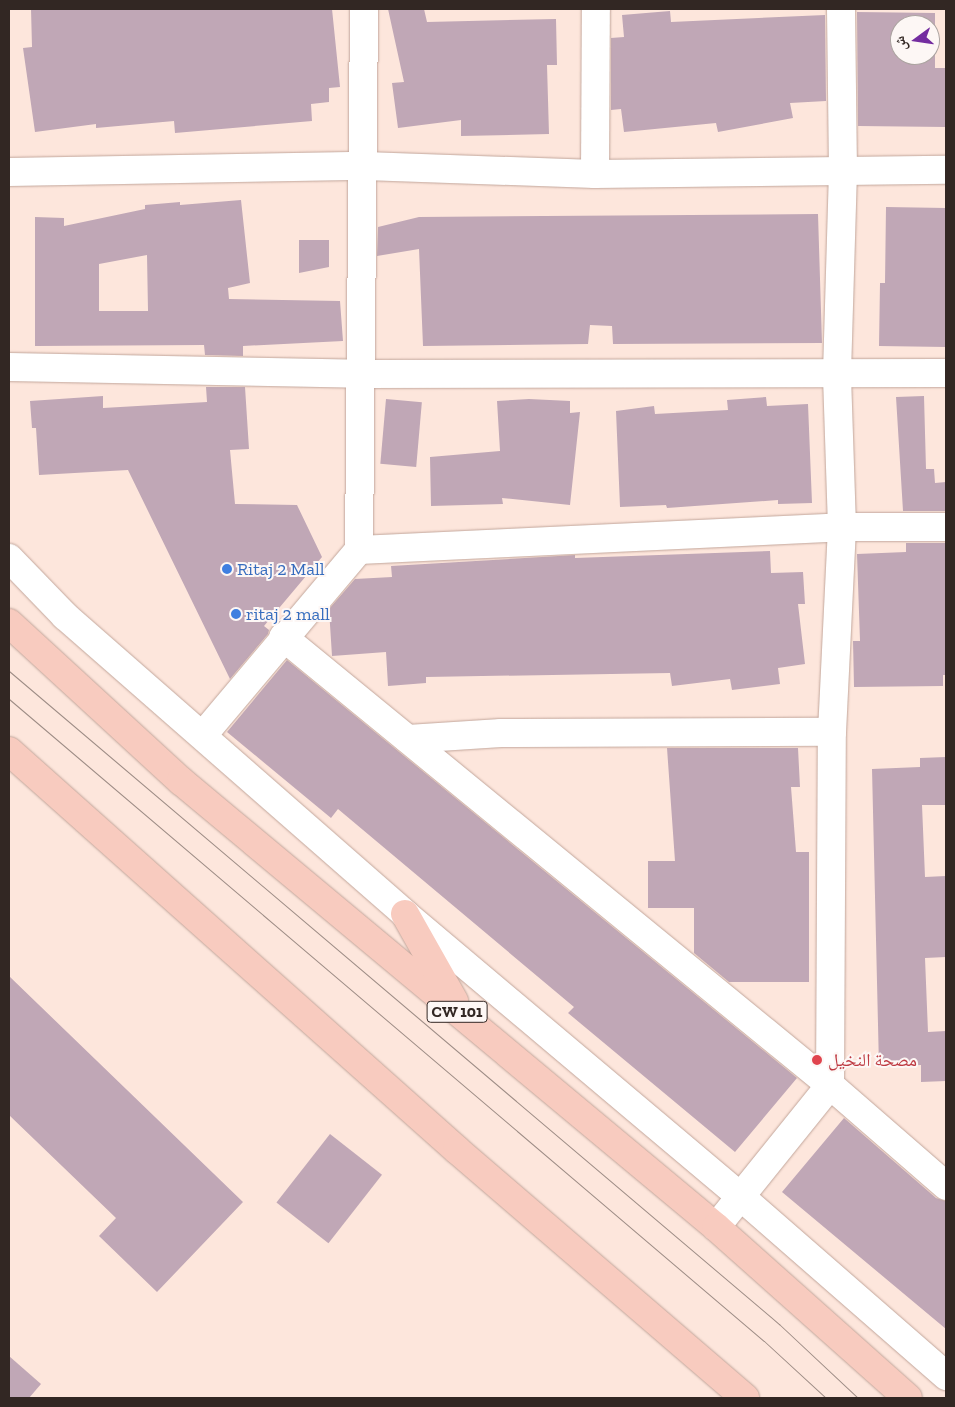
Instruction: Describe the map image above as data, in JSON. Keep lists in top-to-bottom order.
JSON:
{
  "streets": {
    "main road": ["CW 101"]
  },
  "places": ["Ritaj 2 Mall", "ritaj 2 mall", "مصحة النخيل"],
  "north": "left"
}
